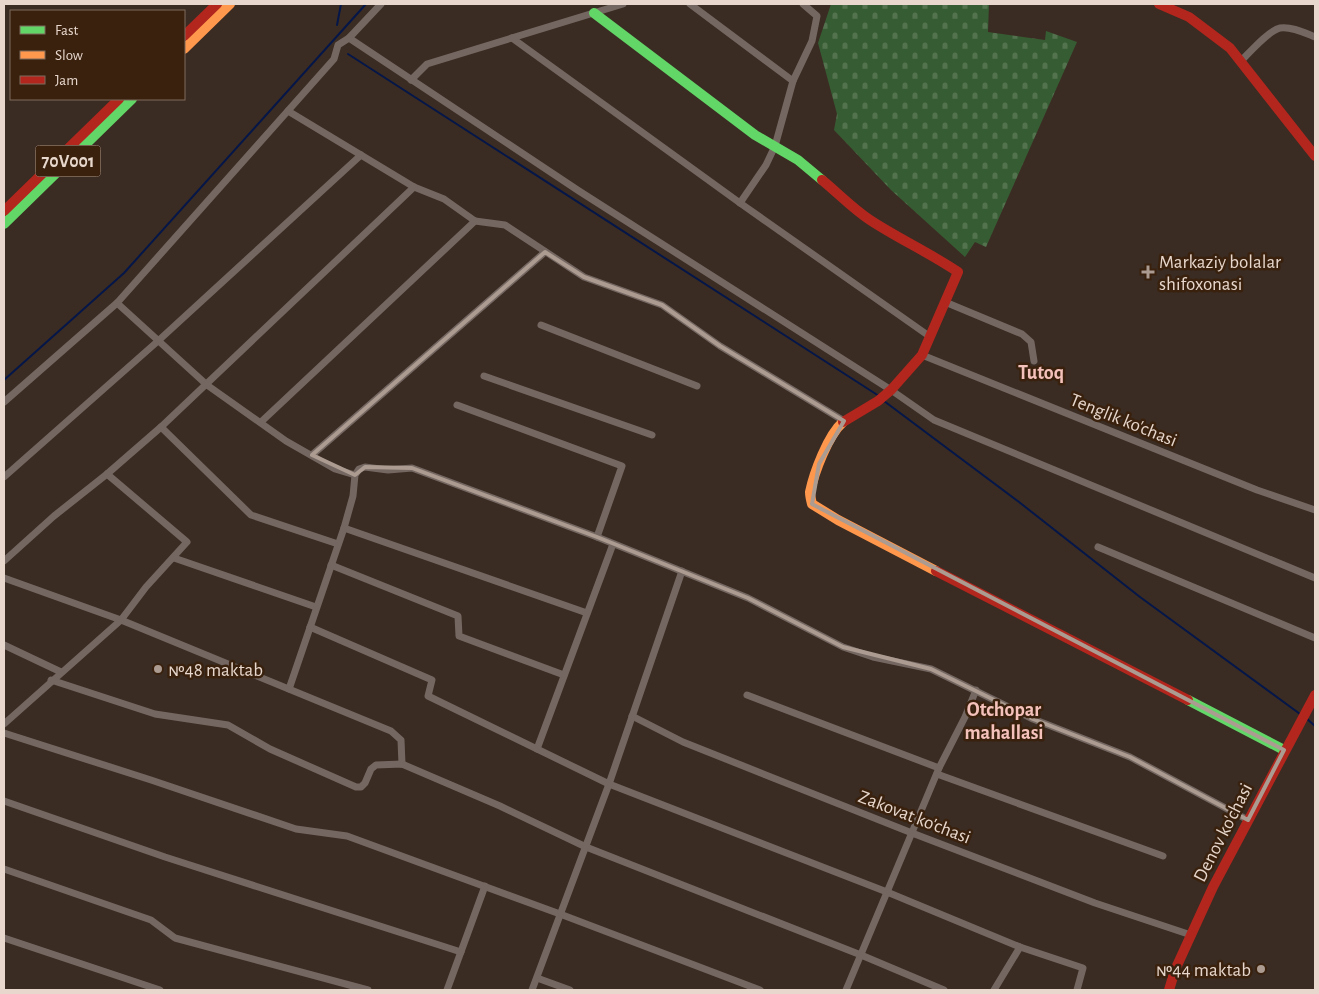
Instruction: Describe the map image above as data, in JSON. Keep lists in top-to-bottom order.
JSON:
{
  "streets": {
    "main road": ["70V001", "Denov ko'chasi"],
    "street": ["Tenglik ko'chasi", "Zakovat ko'chasi"]
  },
  "crossings": [
    ["Zakovat ko'chasi", "Denov ko'chasi"]
  ],
  "districts": ["Tutoq", "Otchopar mahallasi"],
  "places": {
    "health": ["Markaziy bolalar shifoxonasi"],
    "other": ["№48 maktab", "№44 maktab"]
  },
  "legend": ["Fast", "Slow", "Jam"]
}
